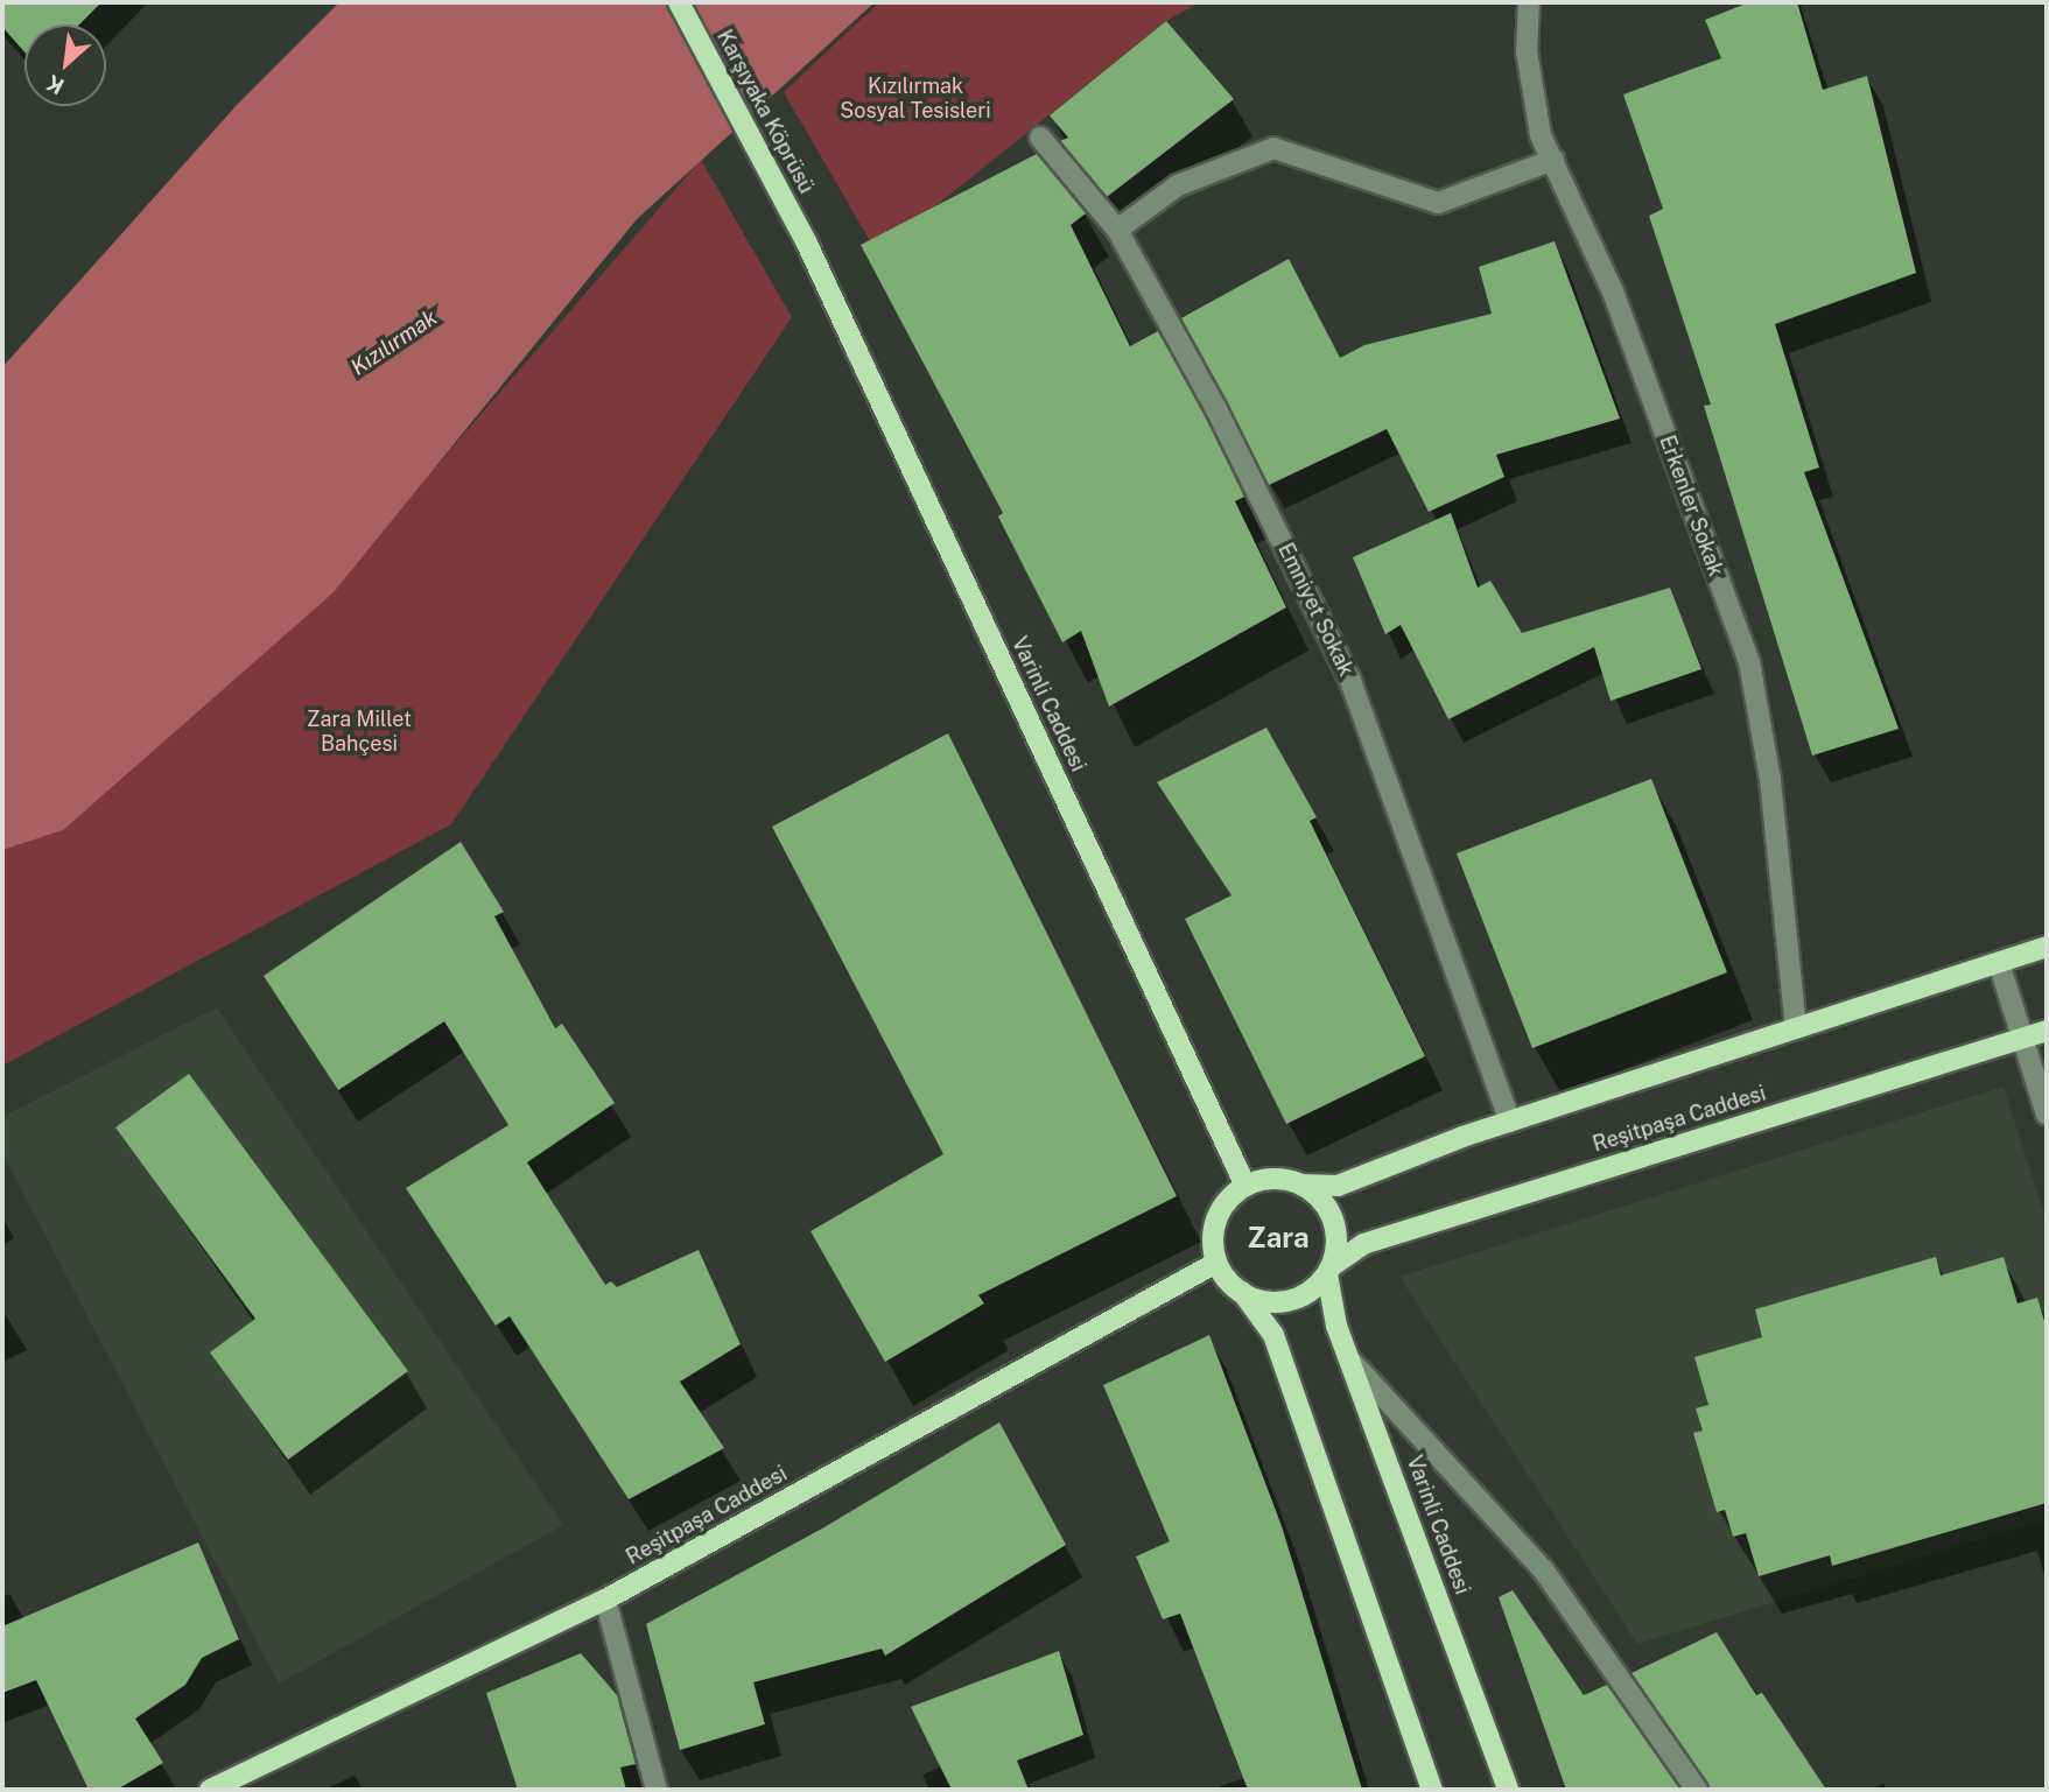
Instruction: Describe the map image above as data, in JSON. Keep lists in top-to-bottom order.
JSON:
{
  "streets": {
    "main road": ["Karşıyaka Köprüsü", "Varinli Caddesi", "Reşitpaşa Caddesi"],
    "street": ["Erkenler Sokak", "Emniyet Sokak"]
  },
  "crossings": [
    ["Karşıyaka Köprüsü", "Varinli Caddesi"],
    ["Varinli Caddesi", "Reşitpaşa Caddesi"]
  ],
  "districts": ["Zara"],
  "water": ["Kızılırmak"],
  "parks": ["Kızılırmak Sosyal Tesisleri", "Zara Millet Bahçesi"],
  "north": "bottom left"
}
